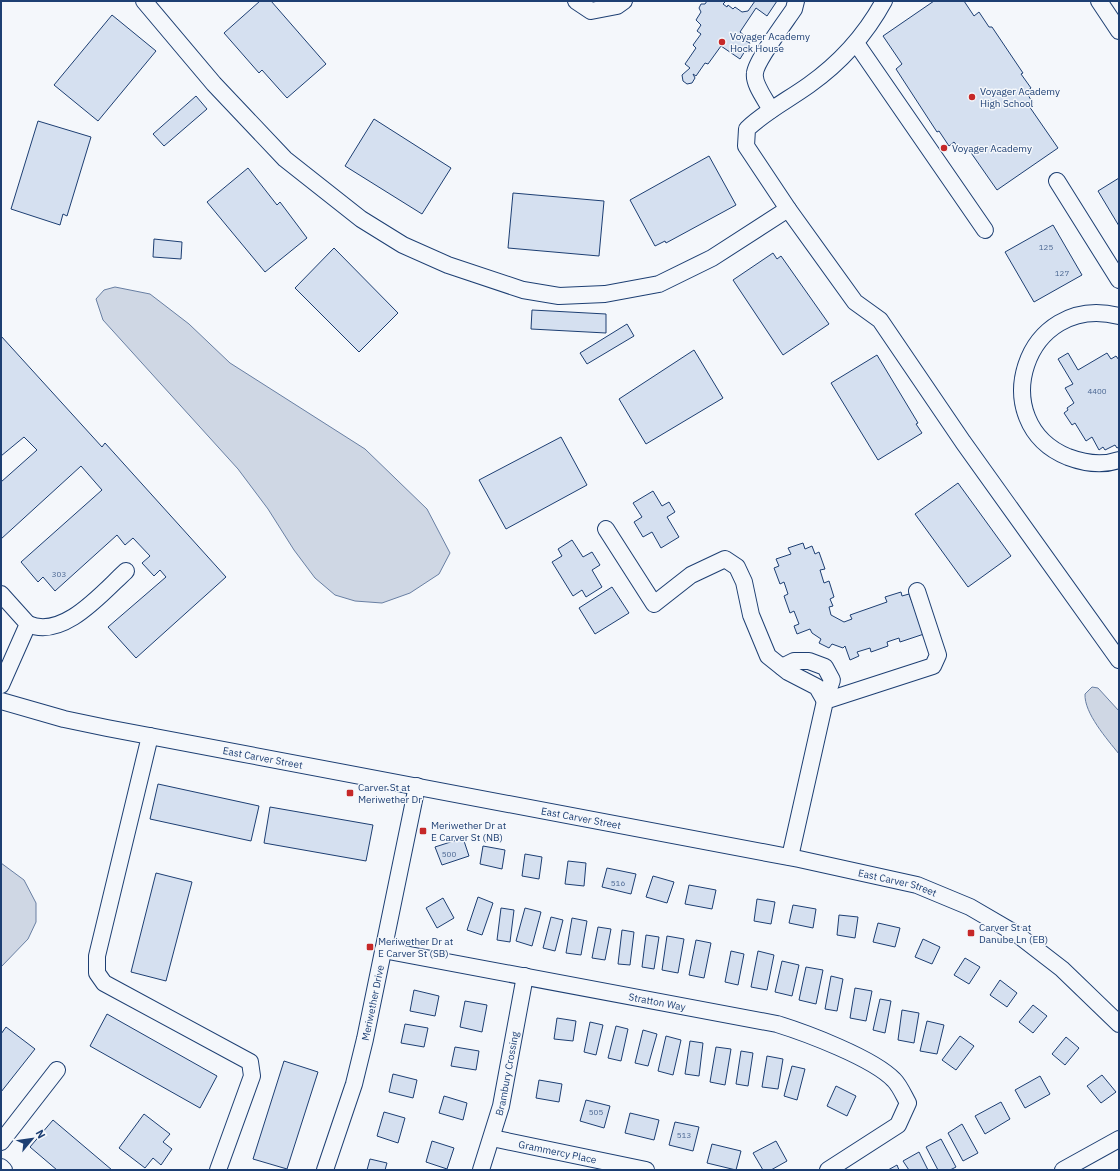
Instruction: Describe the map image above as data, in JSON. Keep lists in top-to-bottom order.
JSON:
{
  "streets": {
    "street": [
      "East Carver Street",
      "Stratton Way",
      "Meriwether Drive",
      "Brambury Crossing",
      "Grammercy Place"
    ]
  },
  "crossings": [
    ["East Carver Street", "Meriwether Drive"],
    ["Stratton Way", "Meriwether Drive"],
    ["Stratton Way", "Brambury Crossing"],
    ["Brambury Crossing", "Grammercy Place"]
  ],
  "places": {
    "other": ["Voyager Academy Hock House", "Voyager Academy High School", "Voyager Academy"],
    "transit": [
      "Carver St at Meriwether Dr",
      "Meriwether Dr at E Carver St (NB)",
      "Carver St at Danube Ln (EB)",
      "Meriwether Dr at E Carver St (SB)"
    ]
  },
  "house_numbers": [
    "125",
    "127",
    "4400",
    "303",
    "500",
    "516",
    "505",
    "513"
  ],
  "north": "top right"
}
